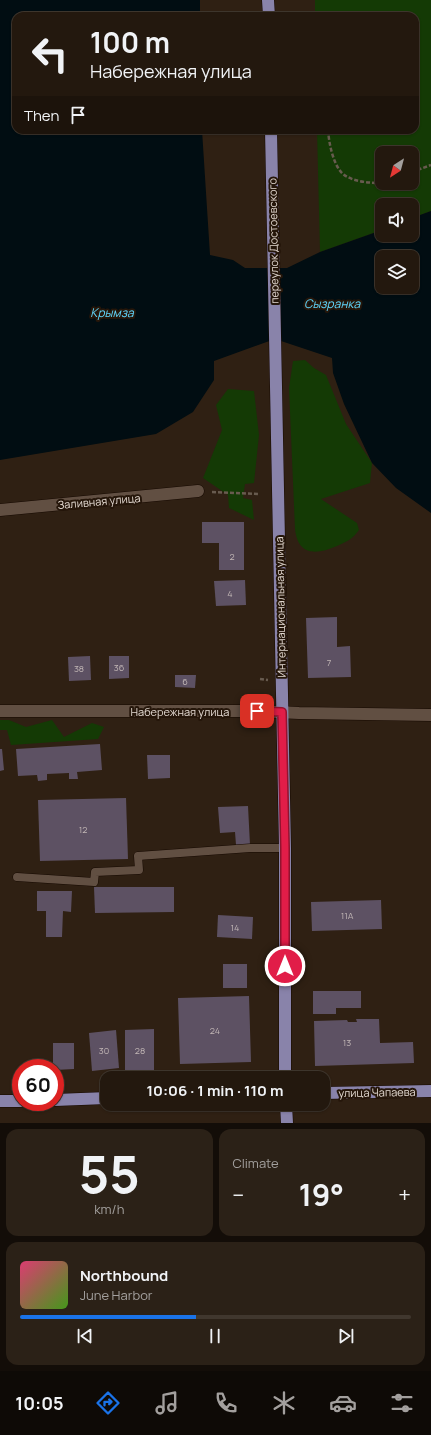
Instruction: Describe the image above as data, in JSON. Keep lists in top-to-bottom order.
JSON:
{
  "streets": {
    "main road": ["переулок Достоевского", "Интернациональная улица", "улица Чапаева"],
    "street": ["Заливная улица", "Набережная улица"]
  },
  "crossings": [
    ["переулок Достоевского", "Интернациональная улица"],
    ["Интернациональная улица", "Набережная улица"]
  ],
  "water": ["Сызранка", "Крымза"],
  "house_numbers": [
    "2",
    "4",
    "7",
    "36",
    "38",
    "6",
    "12",
    "11А",
    "14",
    "24",
    "13",
    "30",
    "28"
  ],
  "north": "bottom left",
  "page": {
    "turn": ["100 m", "Набережная улица"],
    "then": "Then",
    "limit": "60",
    "trip": "10:06 · 1 min · 110 m",
    "tile": [
      ["55", "km/h"],
      "Climate"
    ],
    "heat": ["−", "19°", "+"],
    "song": ["Northbound", "June Harbor"],
    "tabs": "10:05"
  }
}
